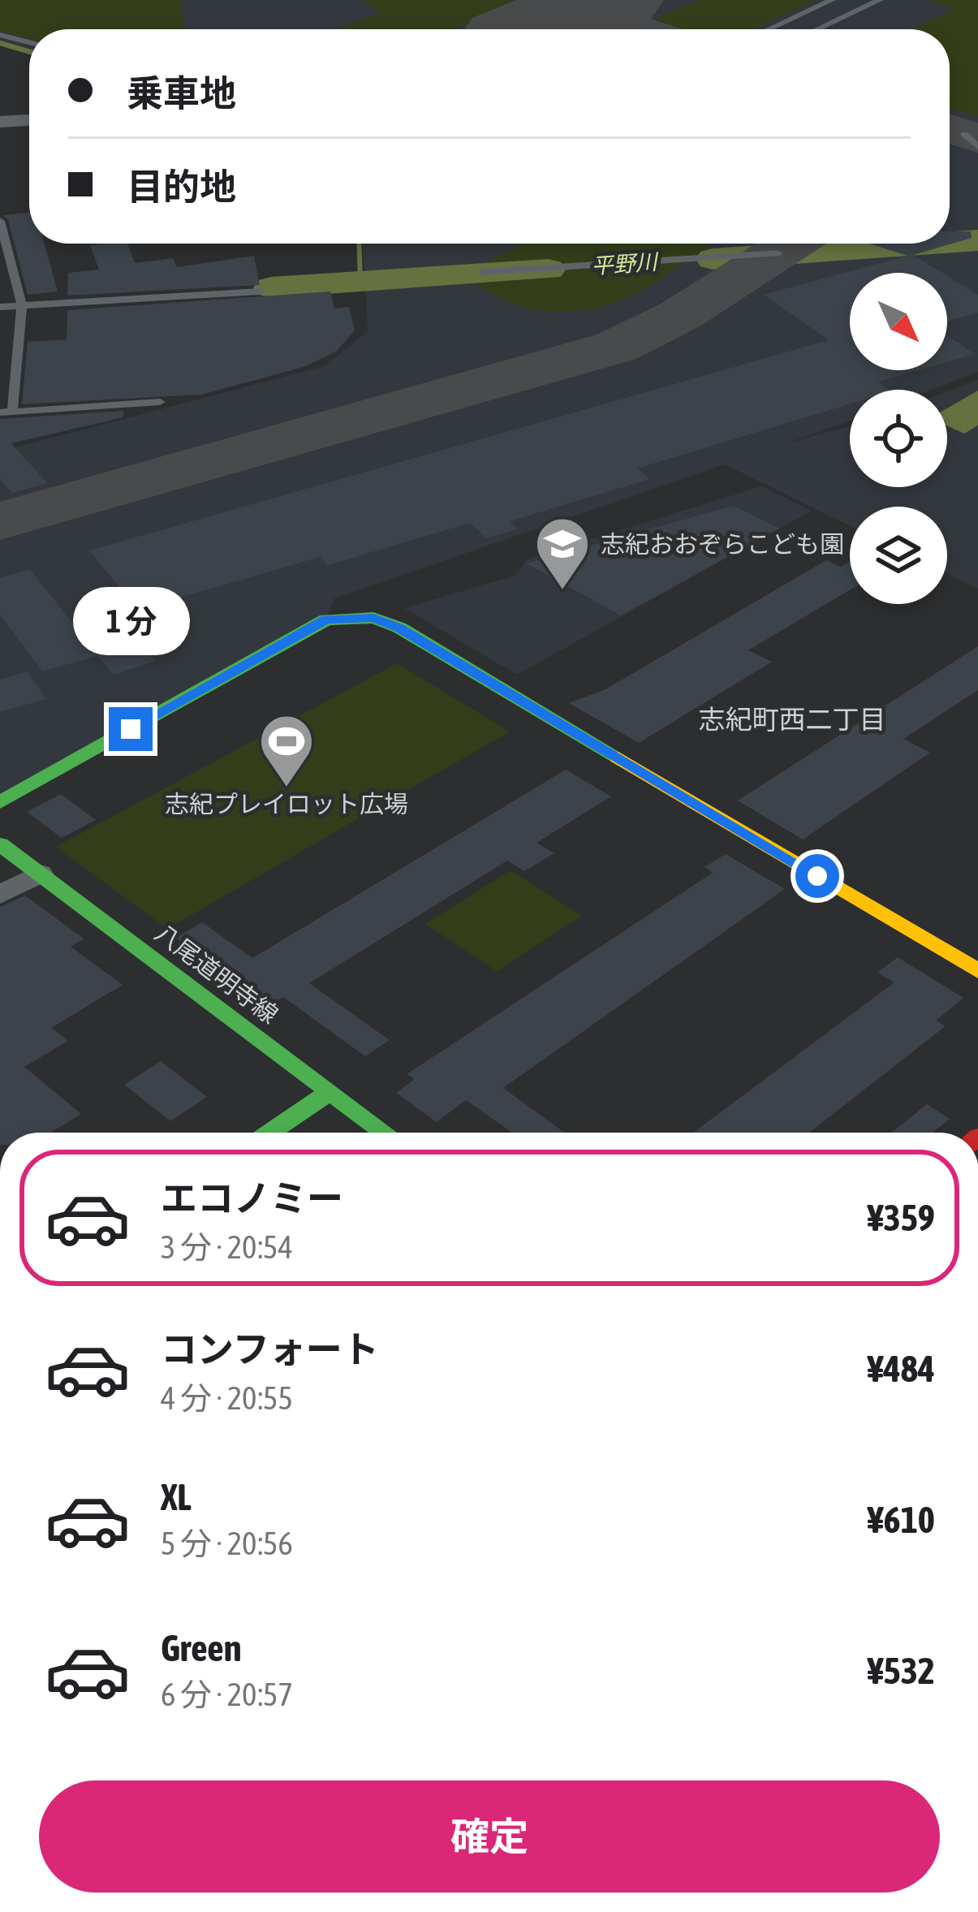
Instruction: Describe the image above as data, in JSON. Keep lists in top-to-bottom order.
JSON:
{
  "streets": {
    "street": ["八尾道明寺線"]
  },
  "districts": ["志紀町西二丁目"],
  "water": ["平野川"],
  "places": {
    "school or university": ["志紀おおぞらこども園"],
    "sports": ["志紀プレイロット広場"]
  },
  "north": "bottom right",
  "page": {
    "banner": ["乗車地", "目的地"],
    "bubble": "1 分",
    "list": [
      {
        "name": "エコノミー",
        "note": "3 分 · 20:54",
        "value": "¥359"
      },
      {
        "name": "コンフォート",
        "note": "4 分 · 20:55",
        "value": "¥484"
      },
      {
        "name": "XL",
        "note": "5 分 · 20:56",
        "value": "¥610"
      },
      {
        "name": "Green",
        "note": "6 分 · 20:57",
        "value": "¥532"
      }
    ],
    "buttons": "確定"
  }
}
